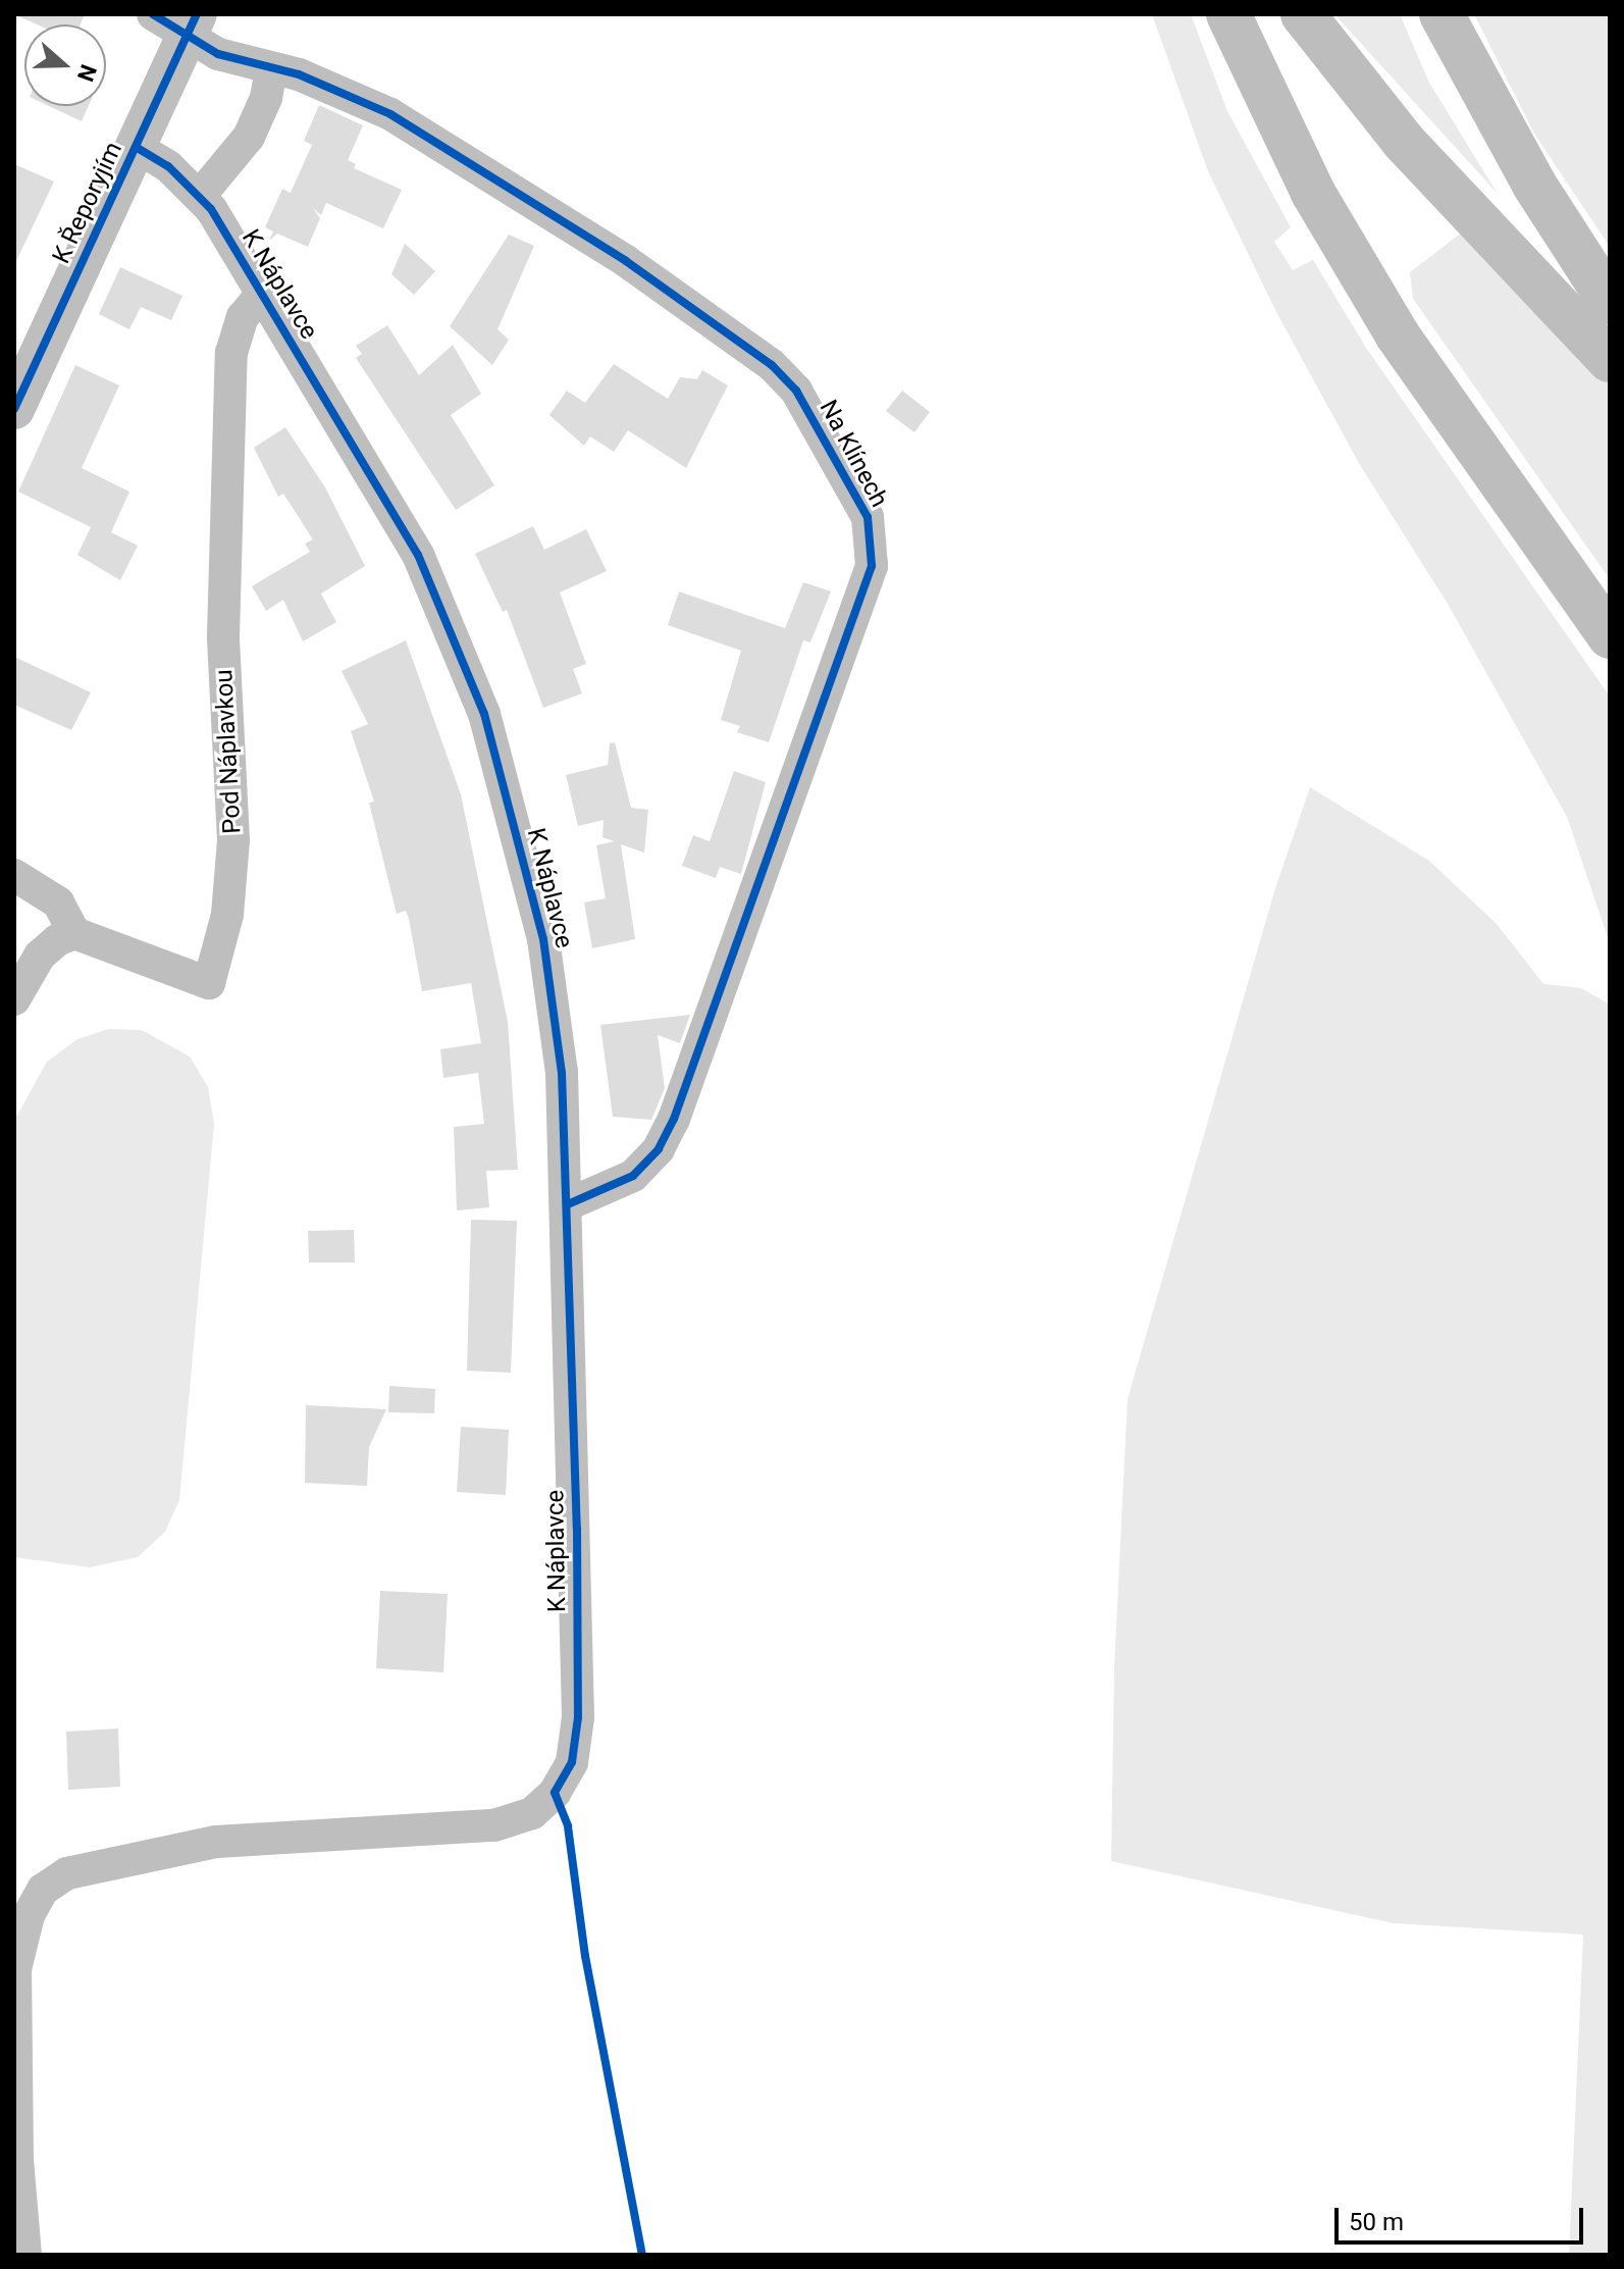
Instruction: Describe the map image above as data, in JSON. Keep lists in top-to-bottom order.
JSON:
{
  "streets": {
    "street": [
      "K Řeporyjím",
      "K Náplavce",
      "Na Klínech",
      "Pod Náplavkou"
    ]
  },
  "crossings": [
    ["K Řeporyjím", "K Náplavce"],
    ["K Řeporyjím", "Na Klínech"],
    ["K Náplavce", "Na Klínech"],
    ["K Náplavce", "Pod Náplavkou"]
  ],
  "scale_bar": "50 m",
  "north": "right"
}
